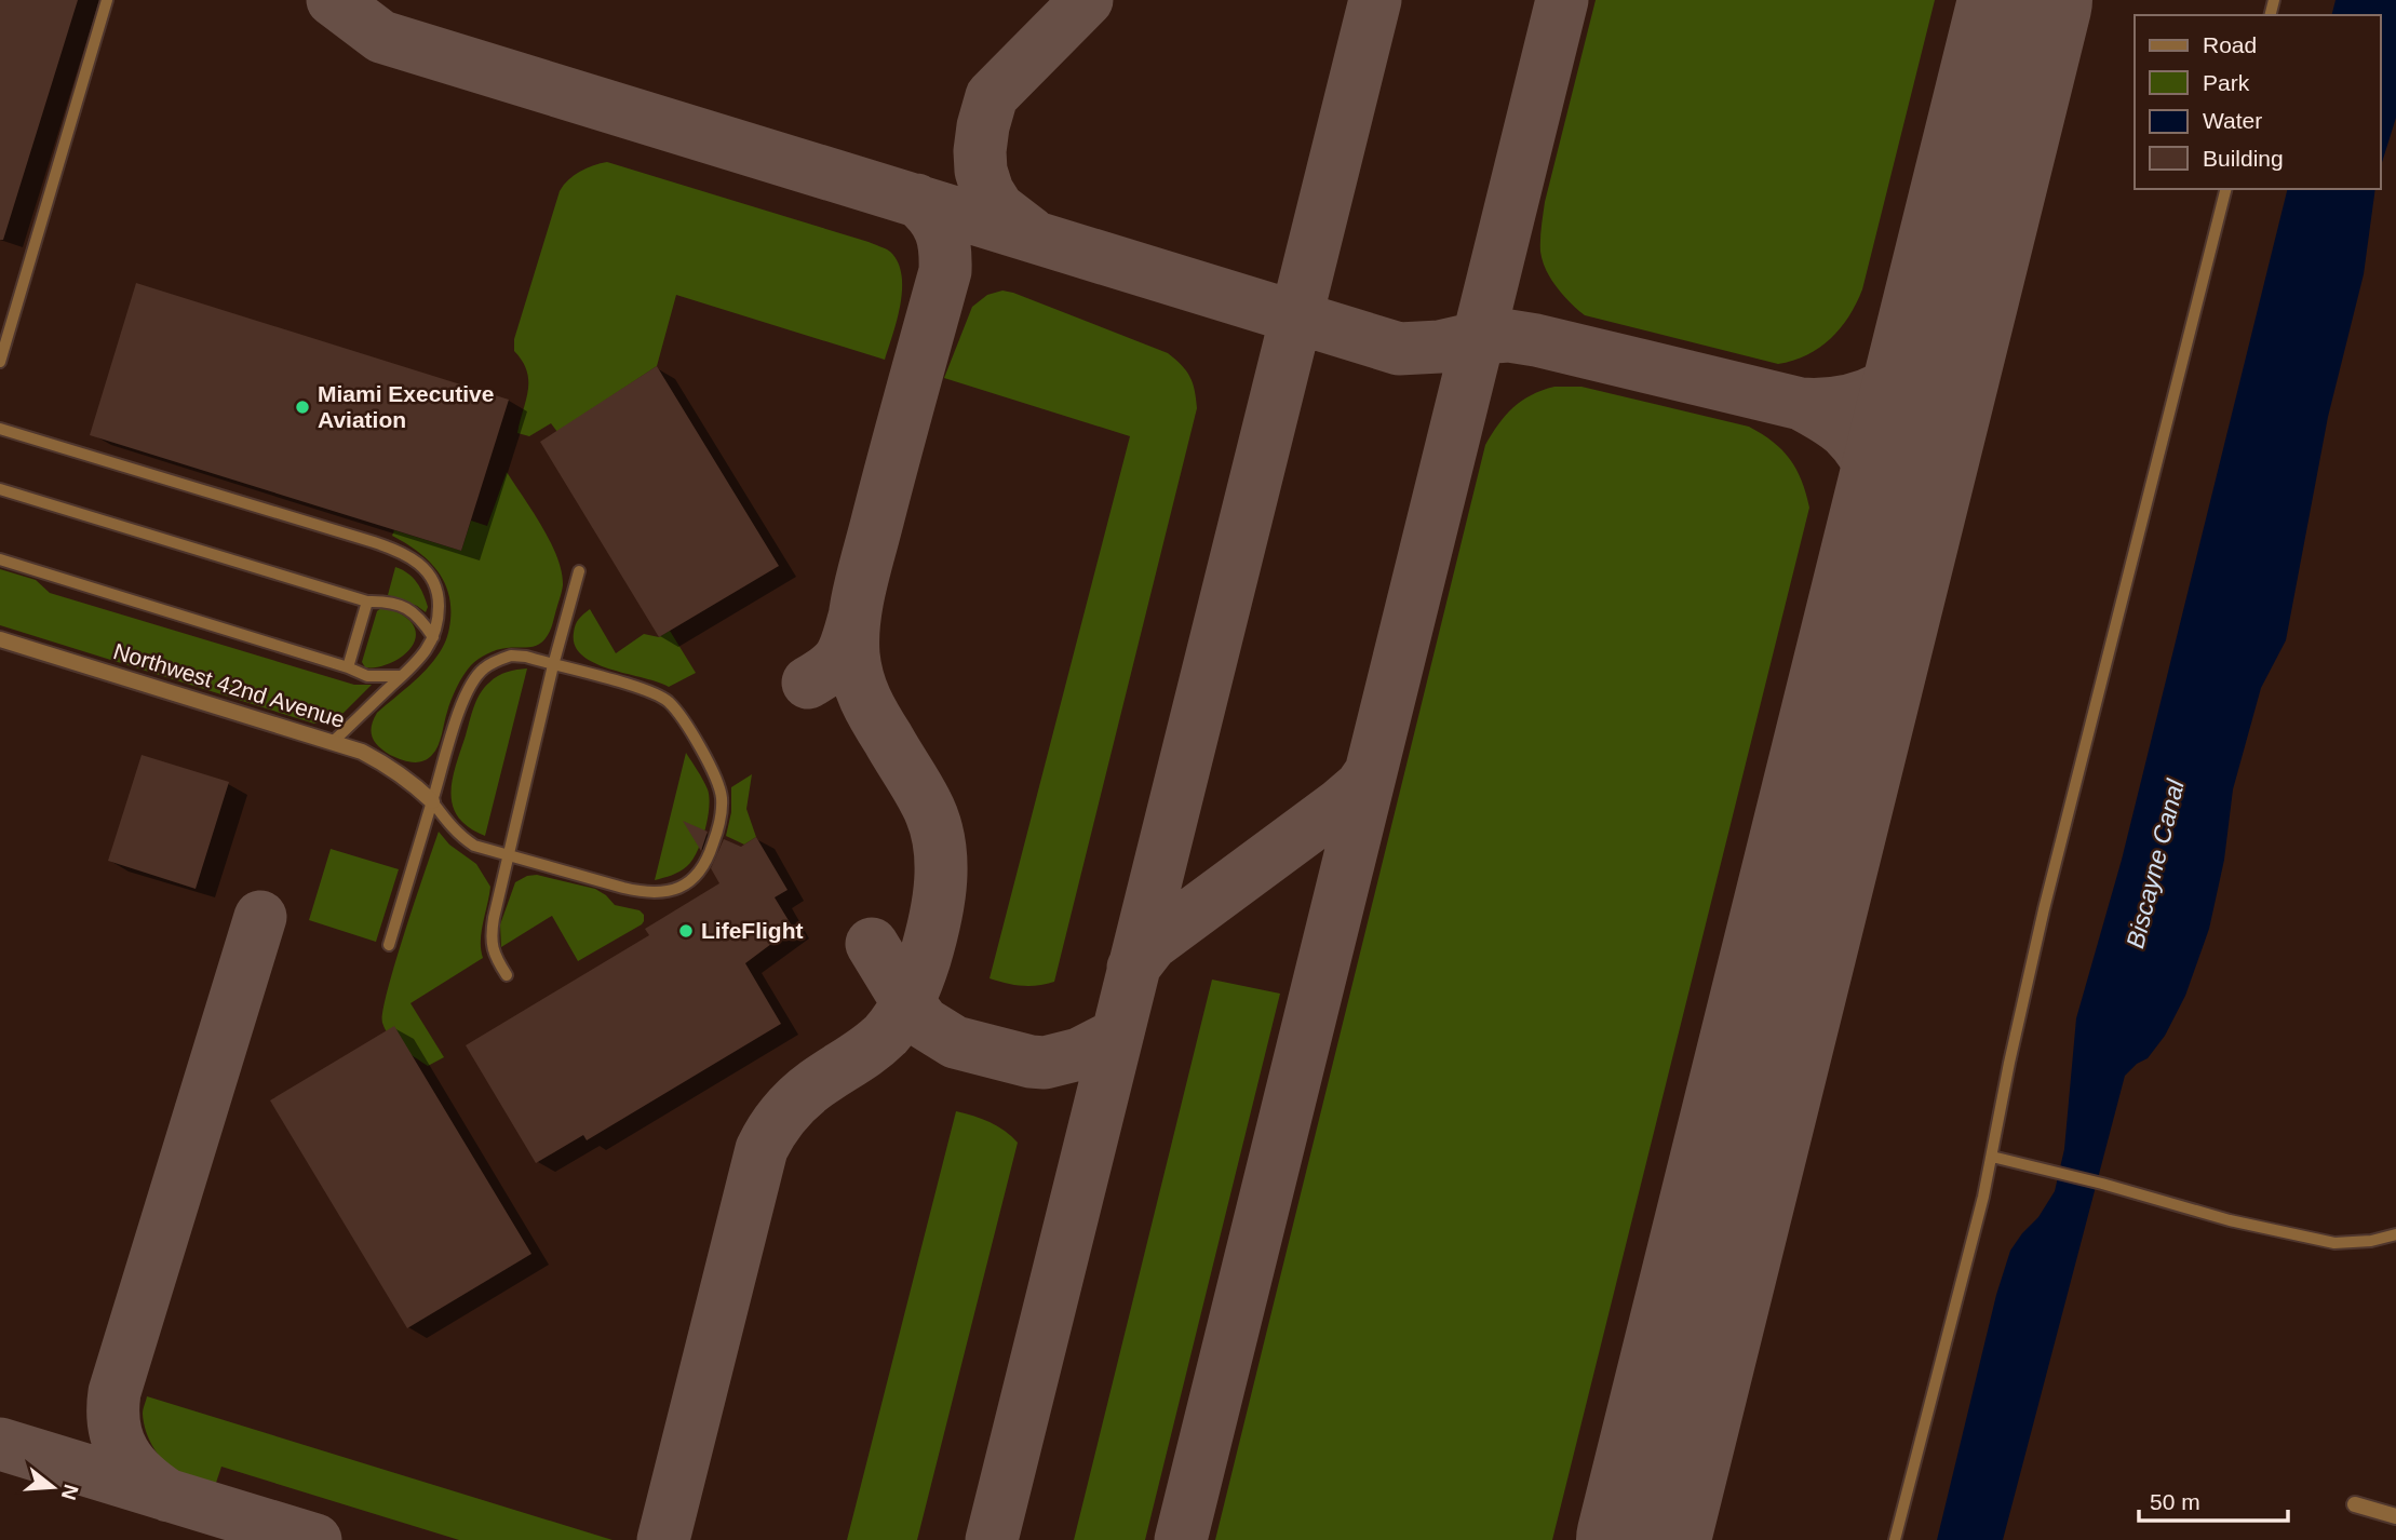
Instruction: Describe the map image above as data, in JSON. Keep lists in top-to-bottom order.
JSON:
{
  "streets": {
    "street": ["Northwest 42nd Avenue"]
  },
  "water": ["Biscayne Canal"],
  "places": ["Miami Executive Aviation", "LifeFlight"],
  "legend": [
    "Road",
    "Park",
    "Water",
    "Building"
  ],
  "scale_bar": "50 m",
  "north": "right"
}
